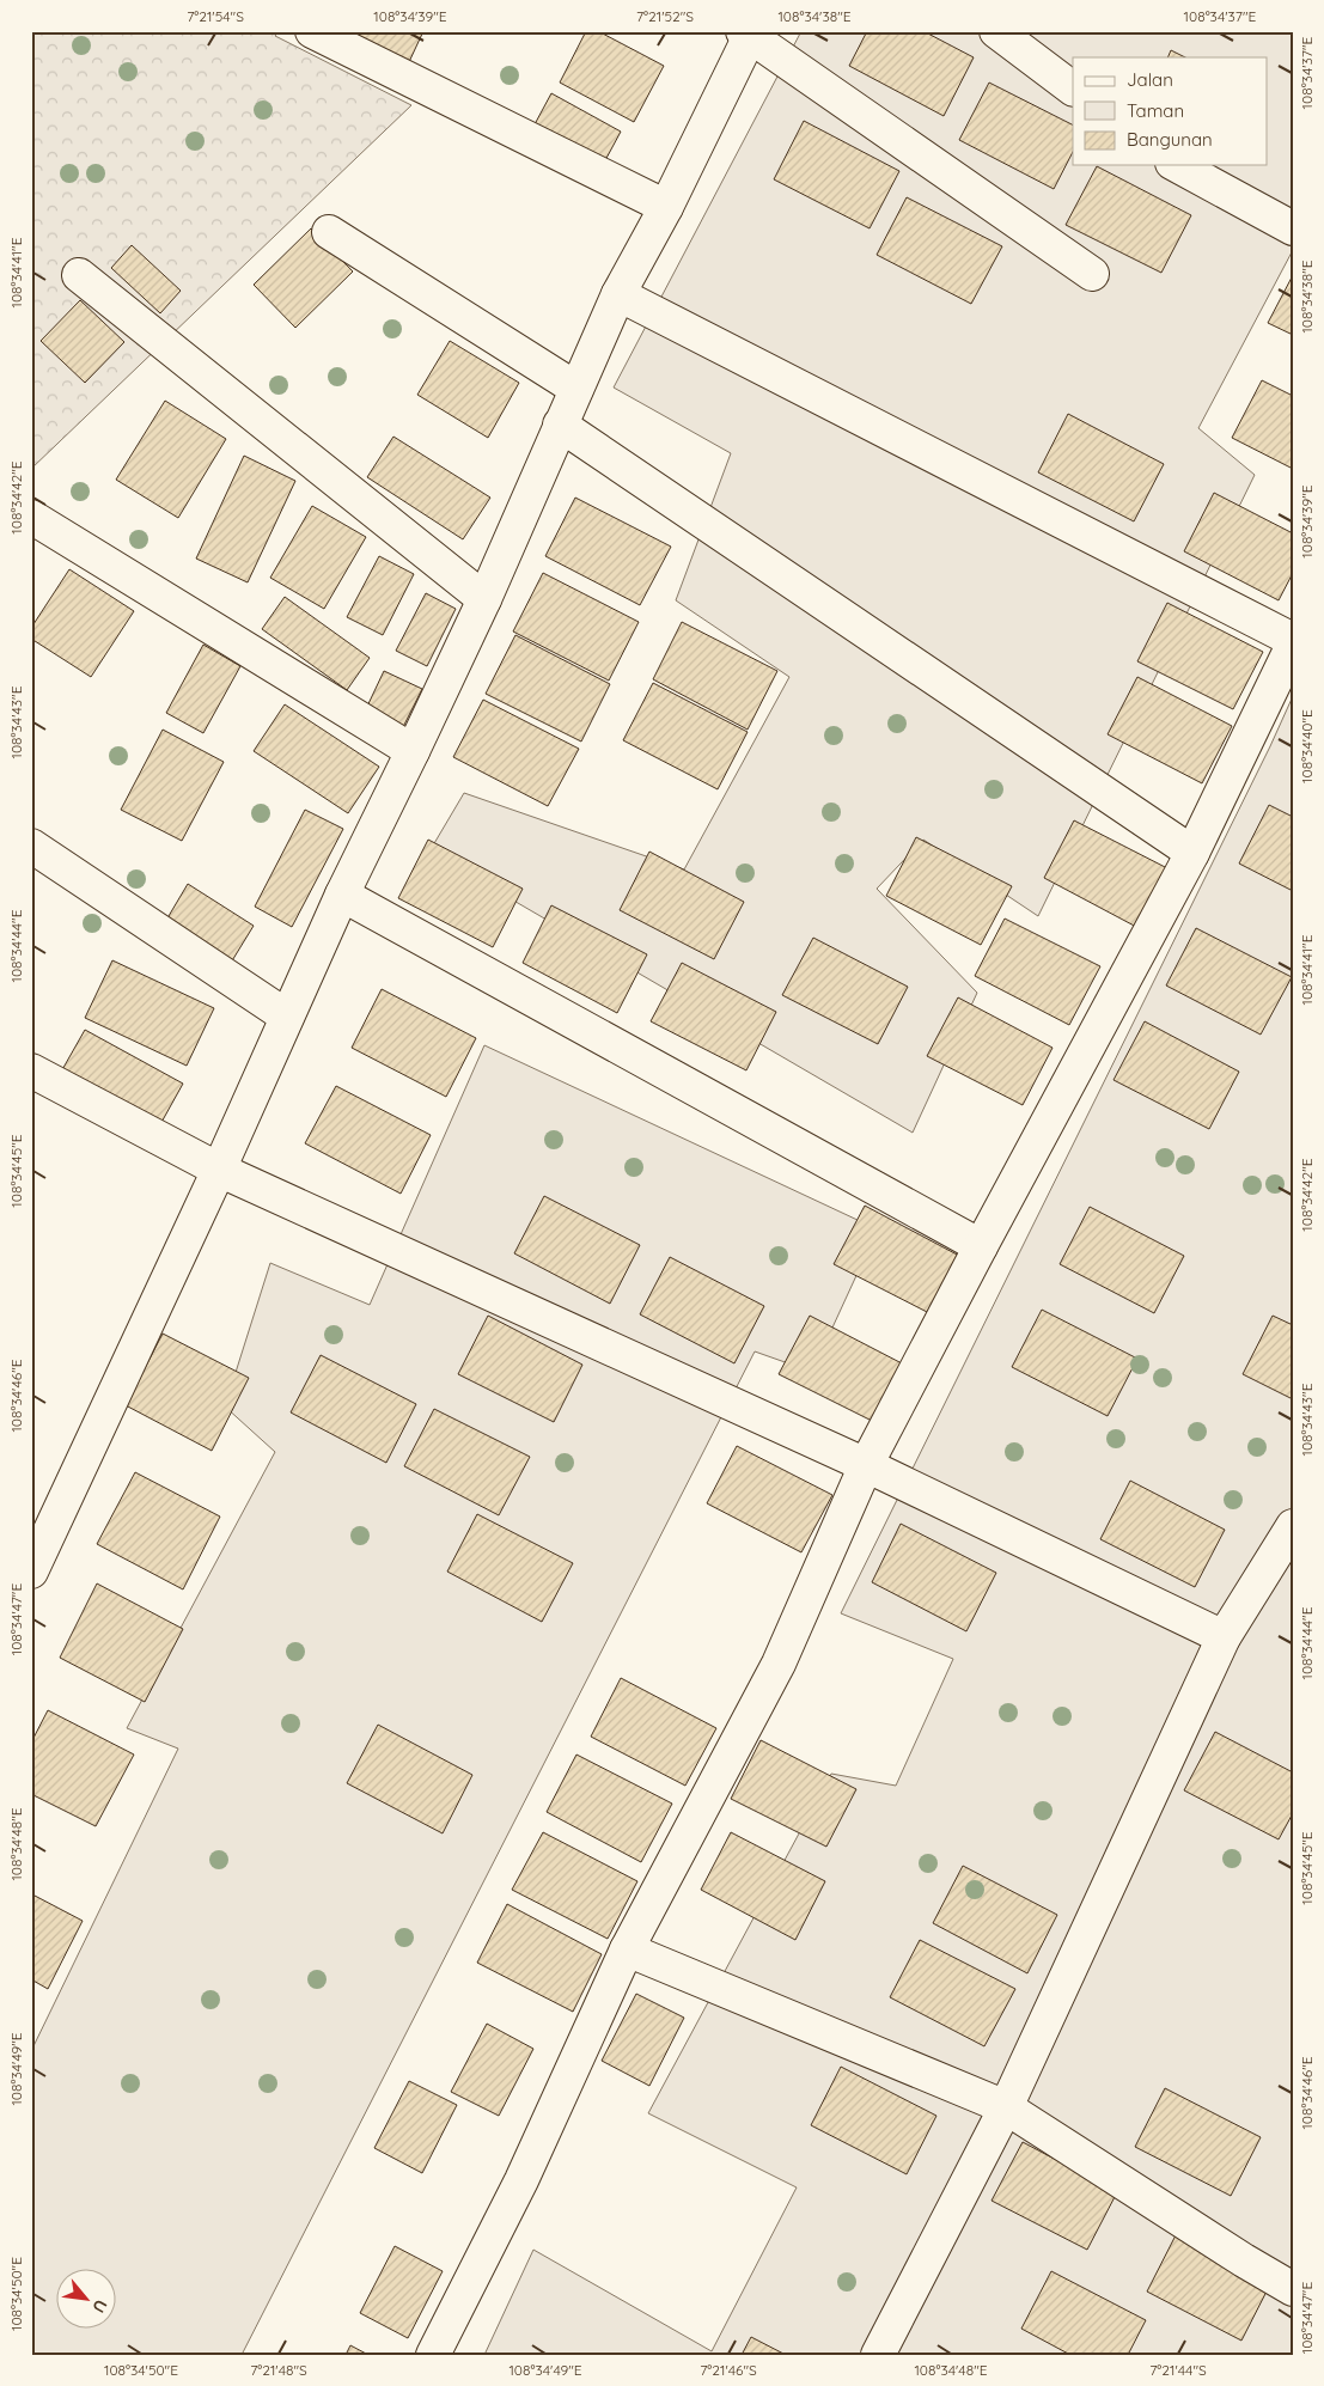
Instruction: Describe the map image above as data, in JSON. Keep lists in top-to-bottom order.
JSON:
{
  "legend": ["Jalan", "Taman", "Bangunan"],
  "north": "bottom right",
  "coordinates": [
    "7°21'54\"S",
    "108°34'39\"E",
    "7°21'52\"S",
    "108°34'38\"E",
    "108°34'37\"E",
    "108°34'41\"E",
    "108°34'42\"E",
    "108°34'43\"E",
    "108°34'40\"E",
    "108°34'44\"E",
    "108°34'45\"E",
    "108°34'46\"E",
    "108°34'47\"E",
    "108°34'48\"E",
    "108°34'49\"E",
    "108°34'50\"E",
    "7°21'48\"S",
    "7°21'46\"S",
    "7°21'44\"S"
  ]
}
